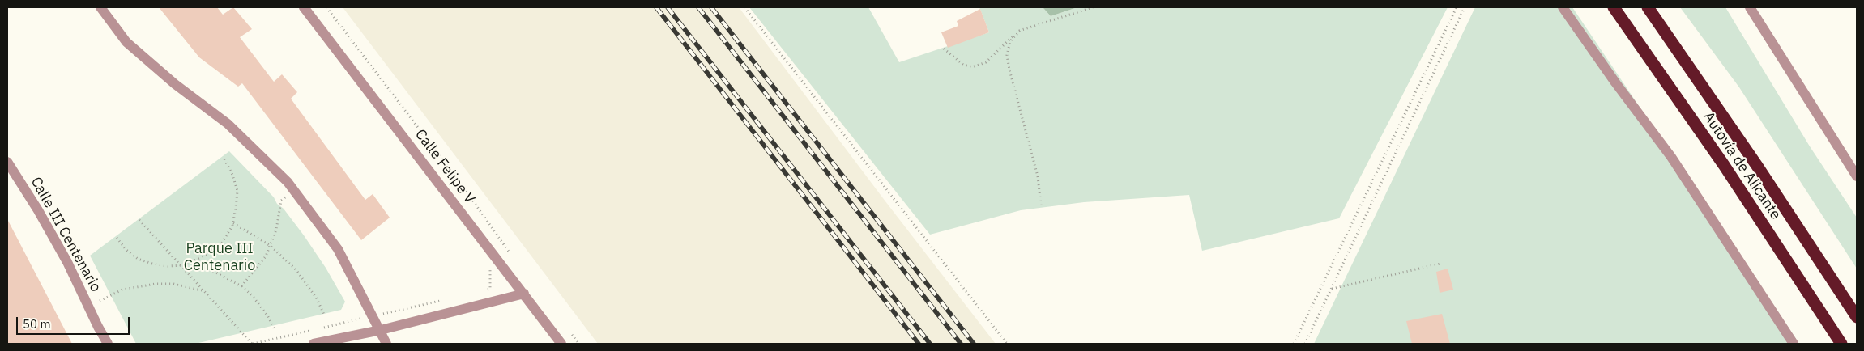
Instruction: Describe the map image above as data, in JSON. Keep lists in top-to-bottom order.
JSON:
{
  "streets": {
    "highway": ["Autovía de Alicante"],
    "street": ["Calle Felipe V", "Calle III Centenario"]
  },
  "parks": ["Parque III Centenario"],
  "scale_bar": "50 m"
}
